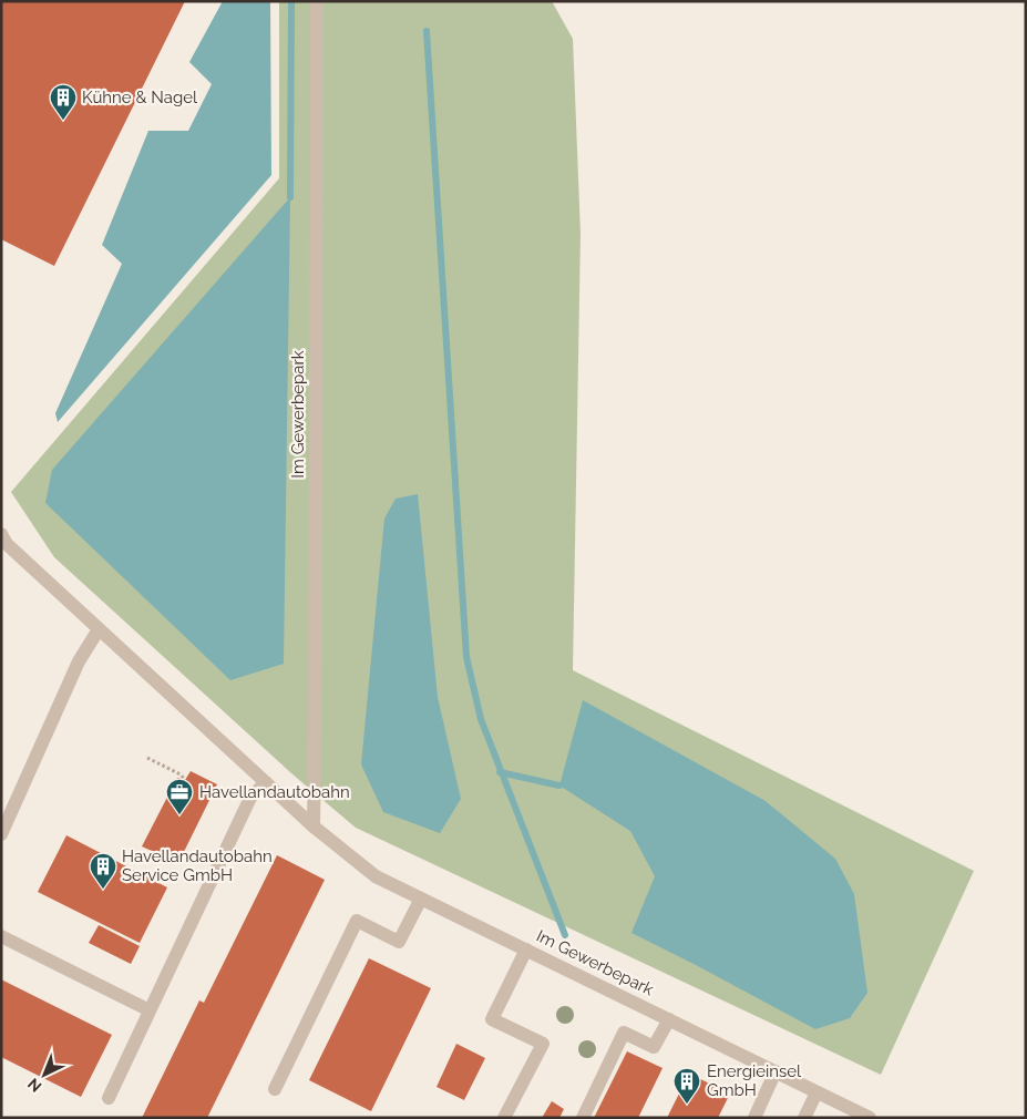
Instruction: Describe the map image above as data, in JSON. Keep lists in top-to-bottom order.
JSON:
{
  "streets": {
    "street": ["Im Gewerbepark"]
  },
  "places": {
    "building": ["Kühne & Nagel", "Havellandautobahn Service GmbH", "Energieinsel GmbH"],
    "office": ["Havellandautobahn"]
  },
  "north": "bottom left"
}
